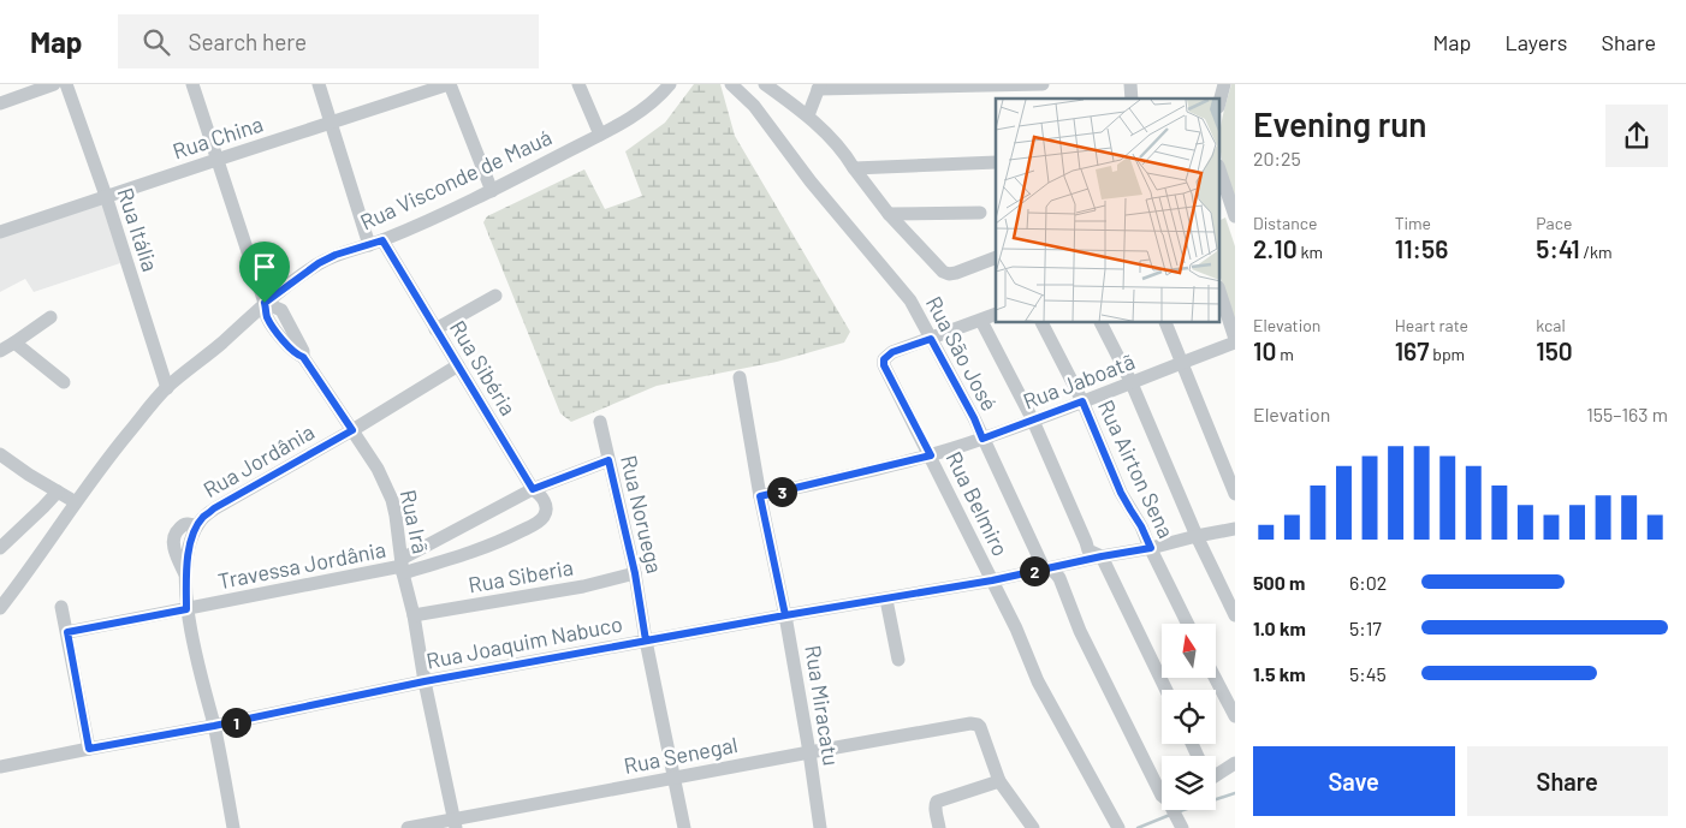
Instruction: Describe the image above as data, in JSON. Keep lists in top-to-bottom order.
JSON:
{
  "streets": {
    "street": [
      "Rua China",
      "Rua Visconde de Mauá",
      "Rua Itália",
      "Rua São José",
      "Rua Sibéria",
      "Rua Jaboatã",
      "Rua Jordânia",
      "Rua Airton Sena",
      "Rua Belmiro",
      "Rua Noruega",
      "Rua Irã",
      "Travessa Jordânia",
      "Rua Siberia",
      "Rua Joaquim Nabuco",
      "Rua Miracatu",
      "Rua Senegal"
    ]
  },
  "crossings": [
    ["Rua China", "Rua Itália"],
    ["Rua China", "Rua Irã"],
    ["Rua Visconde de Mauá", "Rua Itália"],
    ["Rua Visconde de Mauá", "Rua Sibéria"],
    ["Rua Visconde de Mauá", "Rua Irã"],
    ["Rua São José", "Rua Jaboatã"],
    ["Rua São José", "Rua Belmiro"],
    ["Rua São José", "Rua Joaquim Nabuco"],
    ["Rua Sibéria", "Rua Jordânia"],
    ["Rua Sibéria", "Rua Siberia"],
    ["Rua Jaboatã", "Rua Airton Sena"],
    ["Rua Jaboatã", "Rua Belmiro"],
    ["Rua Jaboatã", "Rua Miracatu"],
    ["Rua Jordânia", "Rua Irã"],
    ["Rua Jordânia", "Travessa Jordânia"],
    ["Rua Jordânia", "Rua Joaquim Nabuco"],
    ["Rua Airton Sena", "Rua Joaquim Nabuco"],
    ["Rua Belmiro", "Rua Joaquim Nabuco"],
    ["Rua Noruega", "Rua Siberia"],
    ["Rua Noruega", "Rua Joaquim Nabuco"],
    ["Rua Noruega", "Rua Senegal"],
    ["Rua Irã", "Travessa Jordânia"],
    ["Rua Irã", "Rua Siberia"],
    ["Rua Irã", "Rua Joaquim Nabuco"],
    ["Rua Irã", "Rua Senegal"],
    ["Travessa Jordânia", "Rua Siberia"],
    ["Rua Joaquim Nabuco", "Rua Miracatu"],
    ["Rua Miracatu", "Rua Senegal"]
  ],
  "north": "top",
  "page": {
    "header": "Map",
    "search": "Search here",
    "nav": ["Map", "Layers", "Share"],
    "heading": ["Evening run", "20:25"],
    "stats": [
      ["Distance", "2.10 km"],
      ["Time", "11:56"],
      ["Pace", "5:41 /km"],
      ["Elevation", "10 m"],
      ["Heart rate", "167 bpm"],
      ["kcal", "150"]
    ],
    "chart": ["Elevation", "155–163 m"],
    "pins": ["3", "2", "1"],
    "list": [
      {
        "name": "500 m",
        "note": "6:02"
      },
      {
        "name": "1.0 km",
        "note": "5:17"
      },
      {
        "name": "1.5 km",
        "note": "5:45"
      }
    ],
    "buttons": ["Save", "Share"]
  }
}
